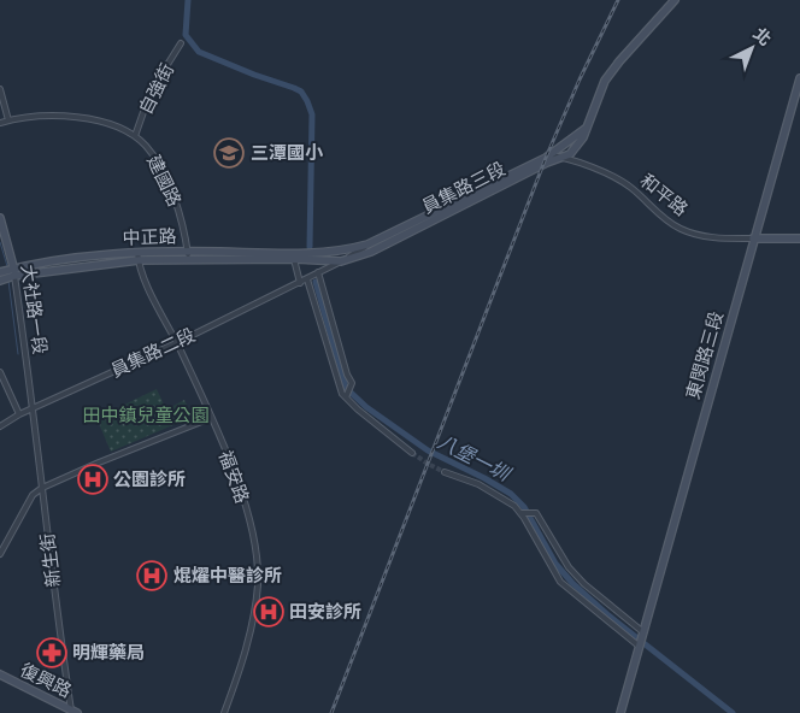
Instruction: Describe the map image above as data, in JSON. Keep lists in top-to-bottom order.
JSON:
{
  "streets": {
    "street": [
      "自強街",
      "建國路",
      "員集路三段",
      "和平路",
      "中正路",
      "大社路一段",
      "員集路二段",
      "東閔路三段",
      "福安路",
      "新生街",
      "復興路"
    ]
  },
  "crossings": [
    ["自強街", "建國路"],
    ["建國路", "中正路"],
    ["員集路三段", "和平路"],
    ["和平路", "東閔路三段"],
    ["中正路", "大社路一段"],
    ["中正路", "福安路"],
    ["大社路一段", "員集路二段"],
    ["大社路一段", "新生街"],
    ["員集路二段", "福安路"],
    ["員集路二段", "新生街"],
    ["新生街", "復興路"]
  ],
  "water": ["八堡一圳"],
  "parks": ["田中鎮兒童公園"],
  "places": {
    "school or university": ["三潭國小"],
    "hospital": ["公園診所", "焜燿中醫診所", "田安診所"],
    "pharmacy": ["明輝藥局"]
  },
  "north": "top right"
}
